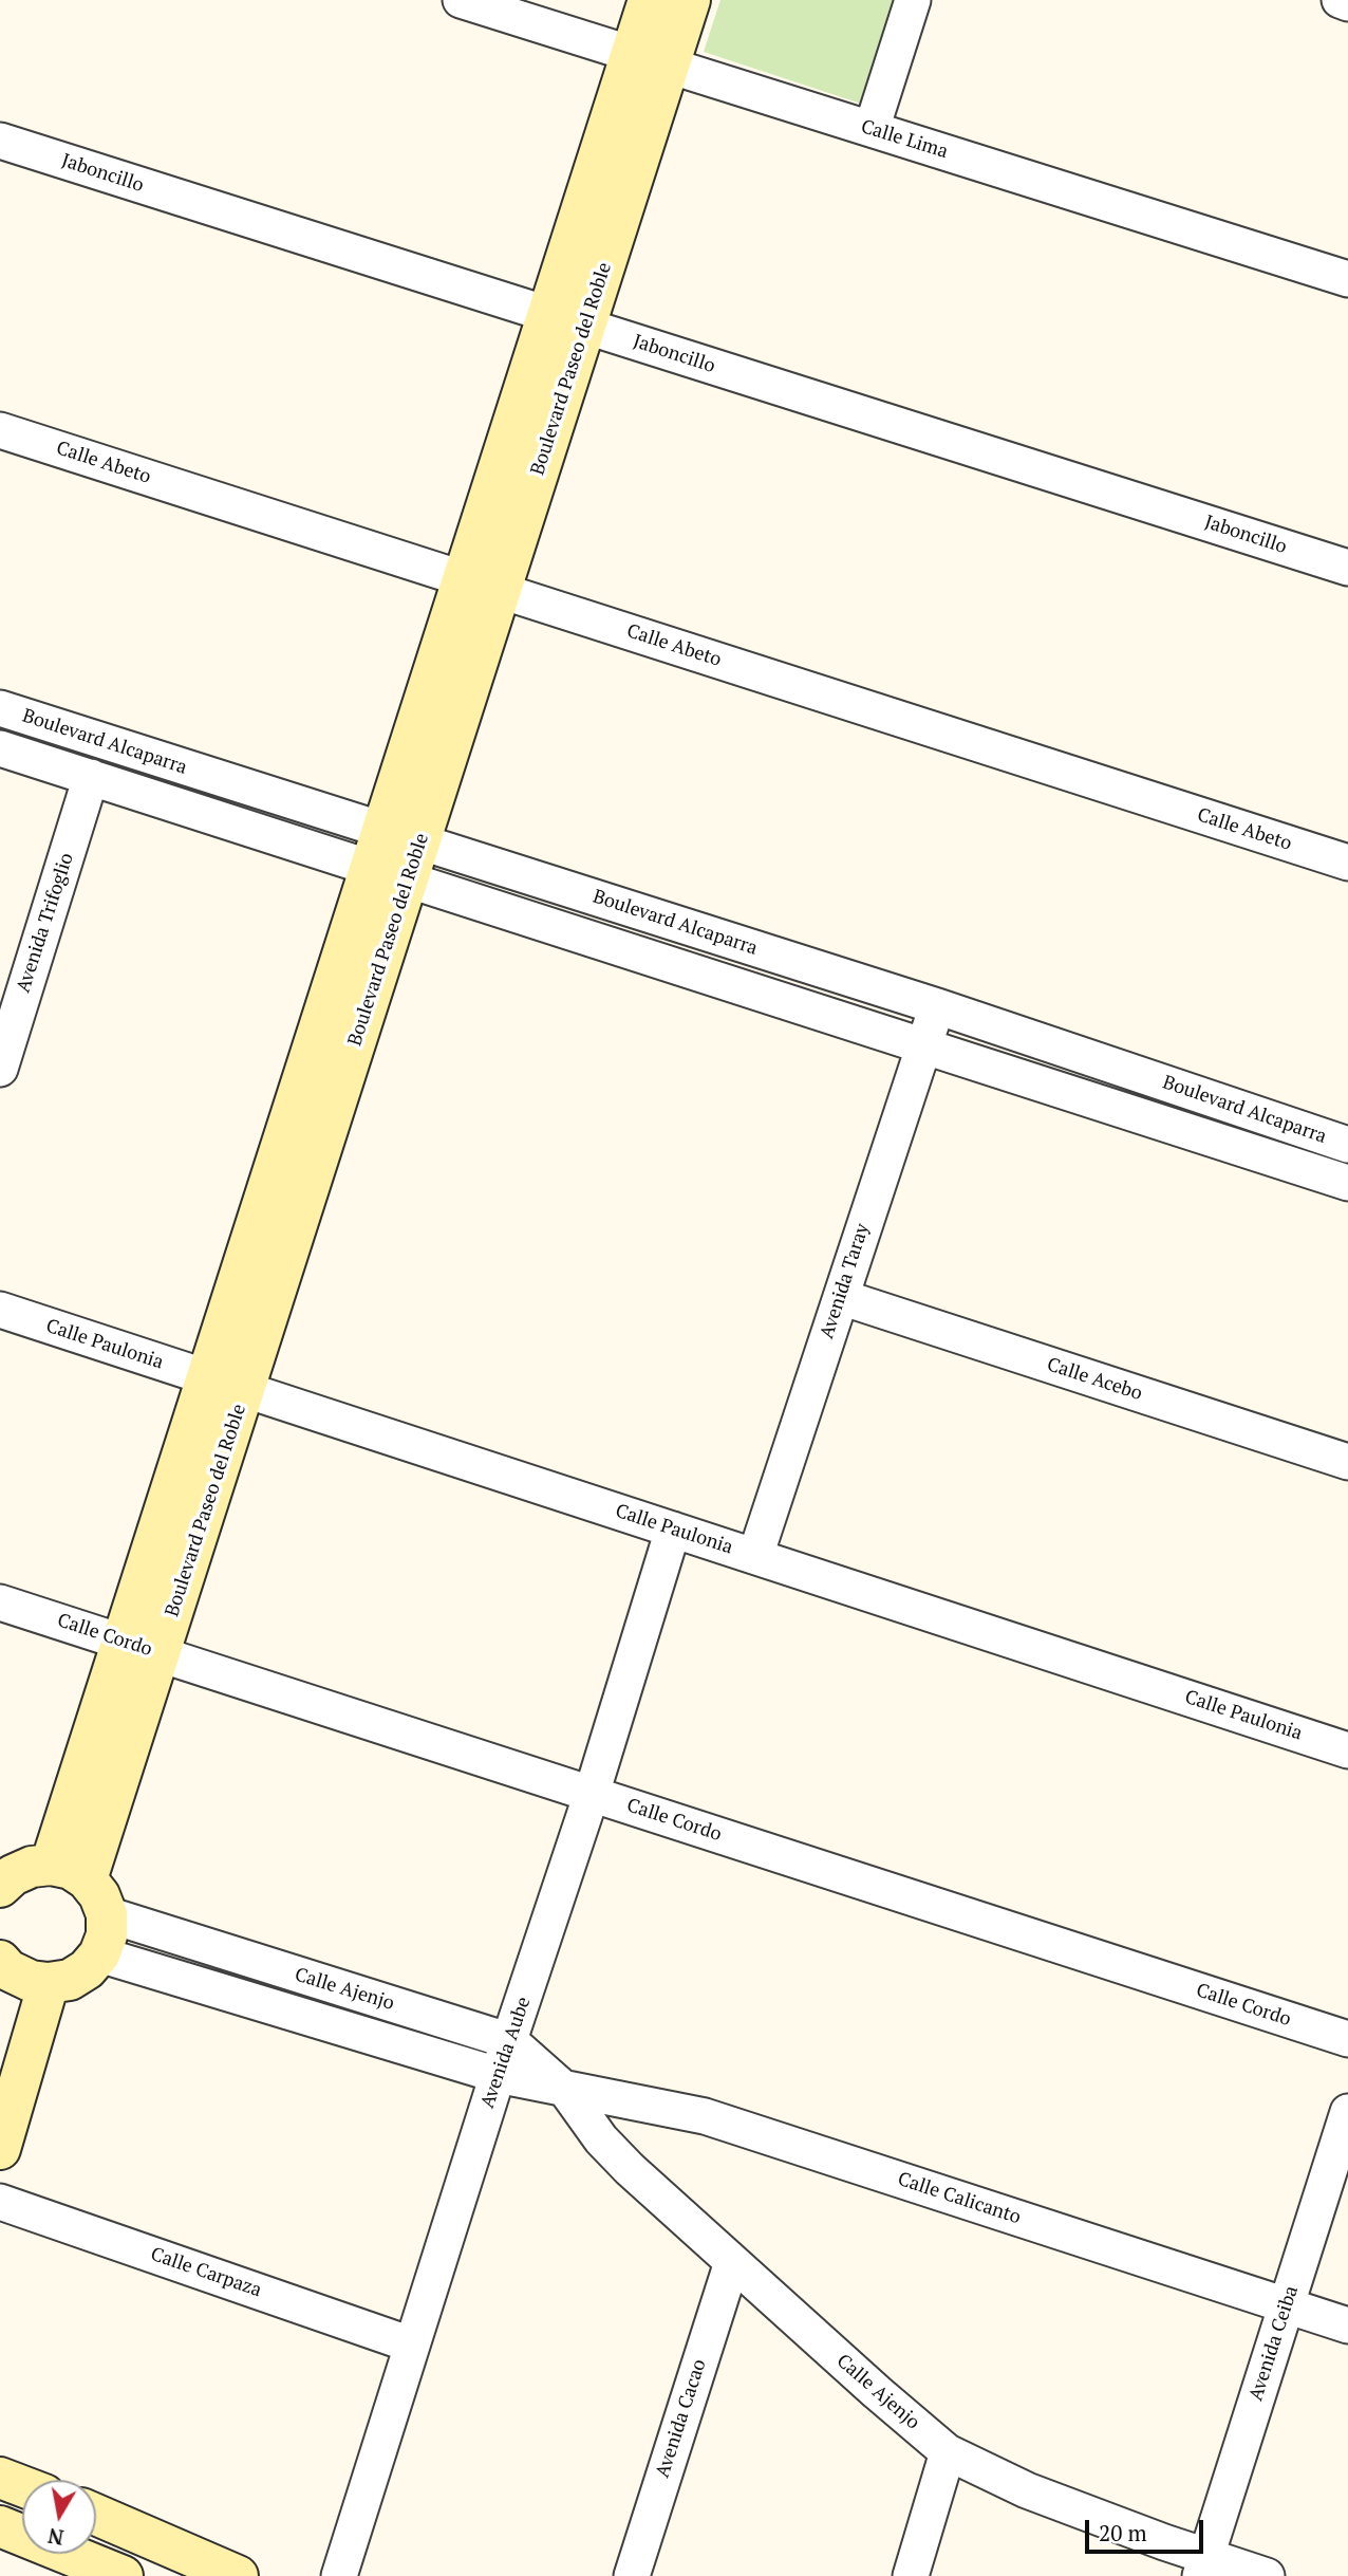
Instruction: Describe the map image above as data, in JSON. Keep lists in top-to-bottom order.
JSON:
{
  "streets": {
    "street": [
      "Calle Lima",
      "Jaboncillo",
      "Boulevard Paseo del Roble",
      "Calle Abeto",
      "Boulevard Alcaparra",
      "Avenida Trifoglio",
      "Avenida Taray",
      "Calle Paulonia",
      "Calle Acebo",
      "Calle Cordo",
      "Calle Ajenjo",
      "Avenida Aube",
      "Calle Calicanto",
      "Calle Carpaza",
      "Avenida Ceiba",
      "Avenida Cacao"
    ]
  },
  "crossings": [
    ["Calle Lima", "Boulevard Paseo del Roble"],
    ["Jaboncillo", "Boulevard Paseo del Roble"],
    ["Boulevard Paseo del Roble", "Calle Abeto"],
    ["Boulevard Paseo del Roble", "Boulevard Alcaparra"],
    ["Boulevard Paseo del Roble", "Calle Paulonia"],
    ["Boulevard Paseo del Roble", "Calle Cordo"],
    ["Boulevard Alcaparra", "Avenida Trifoglio"],
    ["Boulevard Alcaparra", "Avenida Taray"],
    ["Avenida Taray", "Calle Paulonia"],
    ["Avenida Taray", "Calle Acebo"],
    ["Calle Paulonia", "Avenida Aube"],
    ["Calle Cordo", "Avenida Aube"],
    ["Calle Ajenjo", "Avenida Aube"],
    ["Calle Ajenjo", "Calle Calicanto"],
    ["Calle Ajenjo", "Avenida Ceiba"],
    ["Calle Ajenjo", "Avenida Cacao"],
    ["Avenida Aube", "Calle Carpaza"],
    ["Calle Calicanto", "Avenida Ceiba"]
  ],
  "scale_bar": "20 m",
  "north": "bottom"
}
